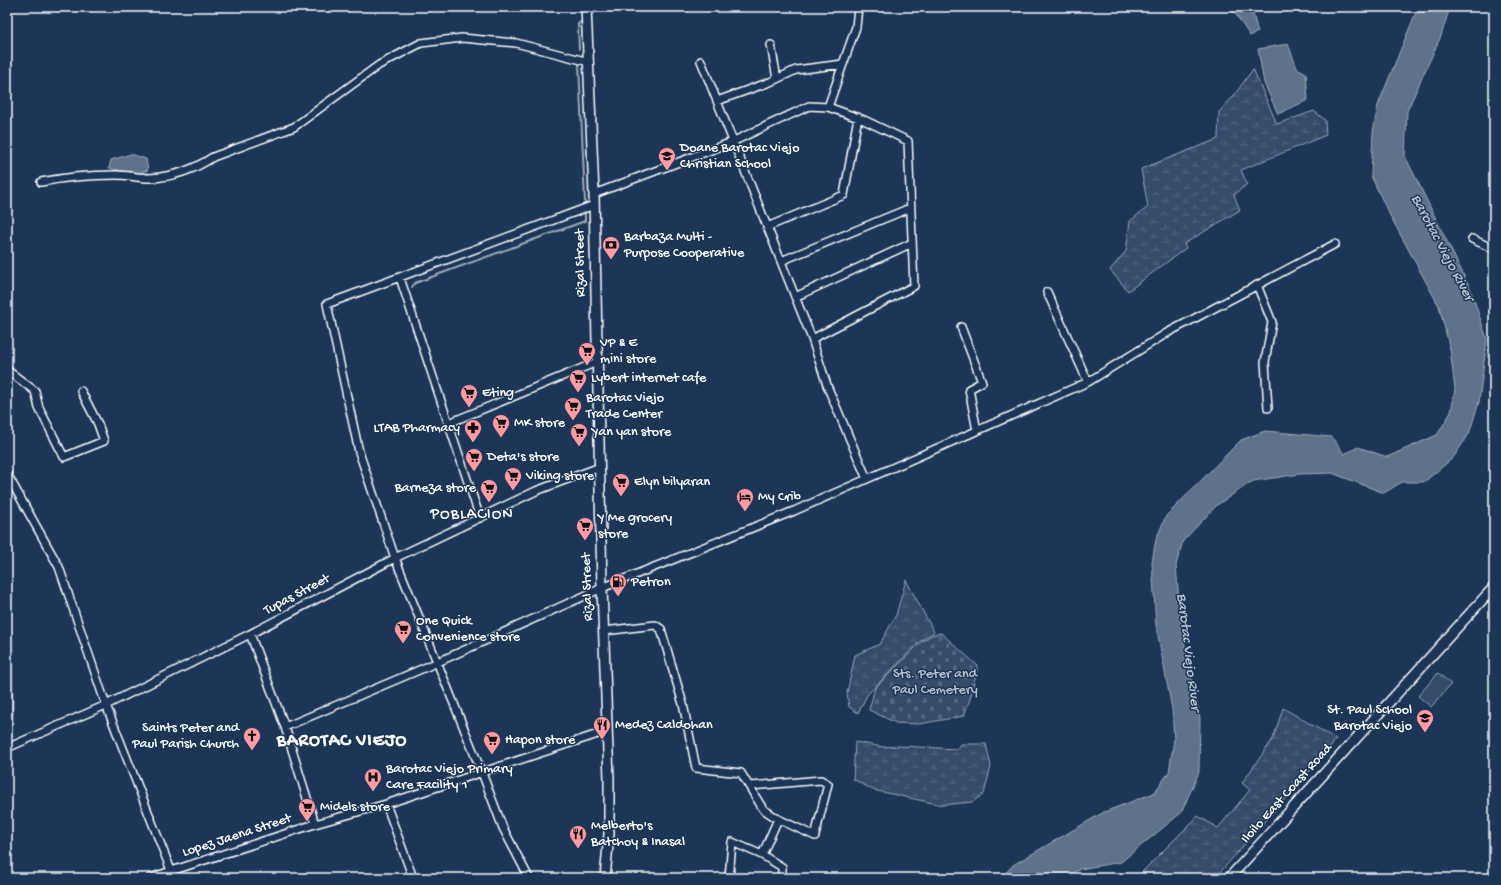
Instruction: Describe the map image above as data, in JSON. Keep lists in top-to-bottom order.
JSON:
{
  "streets": {
    "main road": ["Rizal Street", "Iloilo East Coast Road"],
    "street": ["Tupas Street", "Lopez Jaena Street"]
  },
  "crossings": [
    ["Rizal Street", "Tupas Street"],
    ["Rizal Street", "Lopez Jaena Street"]
  ],
  "districts": ["POBLACION", "BAROTAC VIEJO"],
  "water": ["Barotac Viejo River"],
  "parks": ["Sts. Peter and Paul Cemetery"],
  "places": {
    "school or university": ["Doane Barotac Viejo Christian School", "St. Paul School Barotac Viejo"],
    "bank": ["Barbaza Multi - Purpose Cooperative"],
    "supermarket": [
      "VP & E mini store",
      "Lybert internet cafe",
      "Eting",
      "Barotac Viejo Trade Center",
      "MK store",
      "Yan yan store",
      "Deta's store",
      "Viking store",
      "Elyn bilyaran",
      "Barneza store",
      "Y Me grocery store",
      "One Quick Convenience store",
      "Hapon store",
      "Midels store"
    ],
    "pharmacy": ["LTAB Pharmacy"],
    "hotel": ["My Crib"],
    "fuel station": ["Petron"],
    "restaurant": ["Medez Caldohan", "Melberto's Batchoy & Inasal"],
    "church": ["Saints Peter and Paul Parish Church"],
    "hospital": ["Barotac Viejo Primary Care Facility 1"]
  }
}
